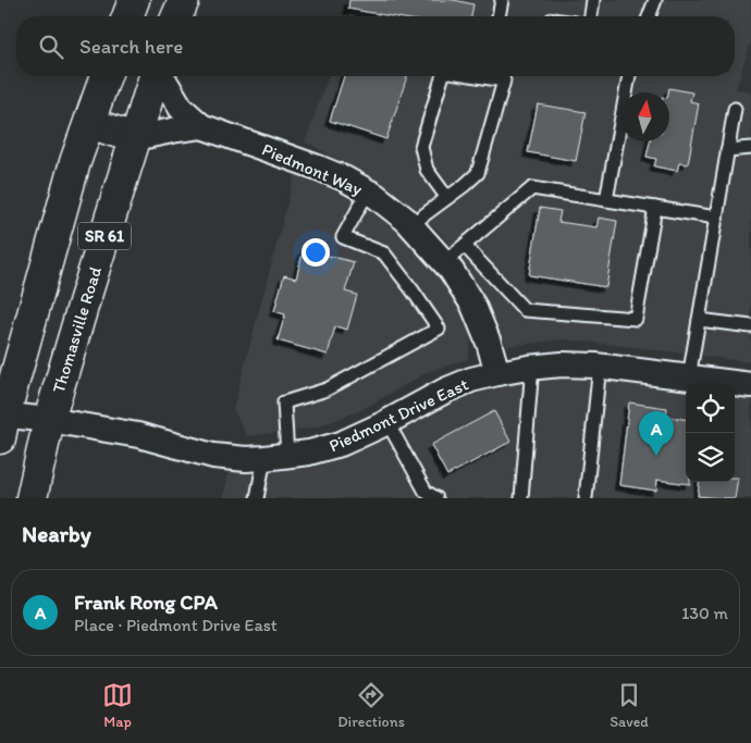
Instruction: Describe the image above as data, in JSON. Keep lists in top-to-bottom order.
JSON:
{
  "streets": {
    "main road": ["SR 61", "Thomasville Road"],
    "street": ["Piedmont Way", "Piedmont Drive East"]
  },
  "crossings": [
    ["Piedmont Way", "Piedmont Drive East"],
    ["SR 61", "Piedmont Drive East"],
    ["Thomasville Road", "Piedmont Drive East"]
  ],
  "north": "top",
  "page": {
    "search": "Search here",
    "pins": "A",
    "heading": "Nearby",
    "list": [
      {
        "mark": "A",
        "name": "Frank Rong CPA",
        "note": "Place · Piedmont Drive East",
        "value": "130 m"
      }
    ],
    "nav": ["Map", "Directions", "Saved"]
  }
}
